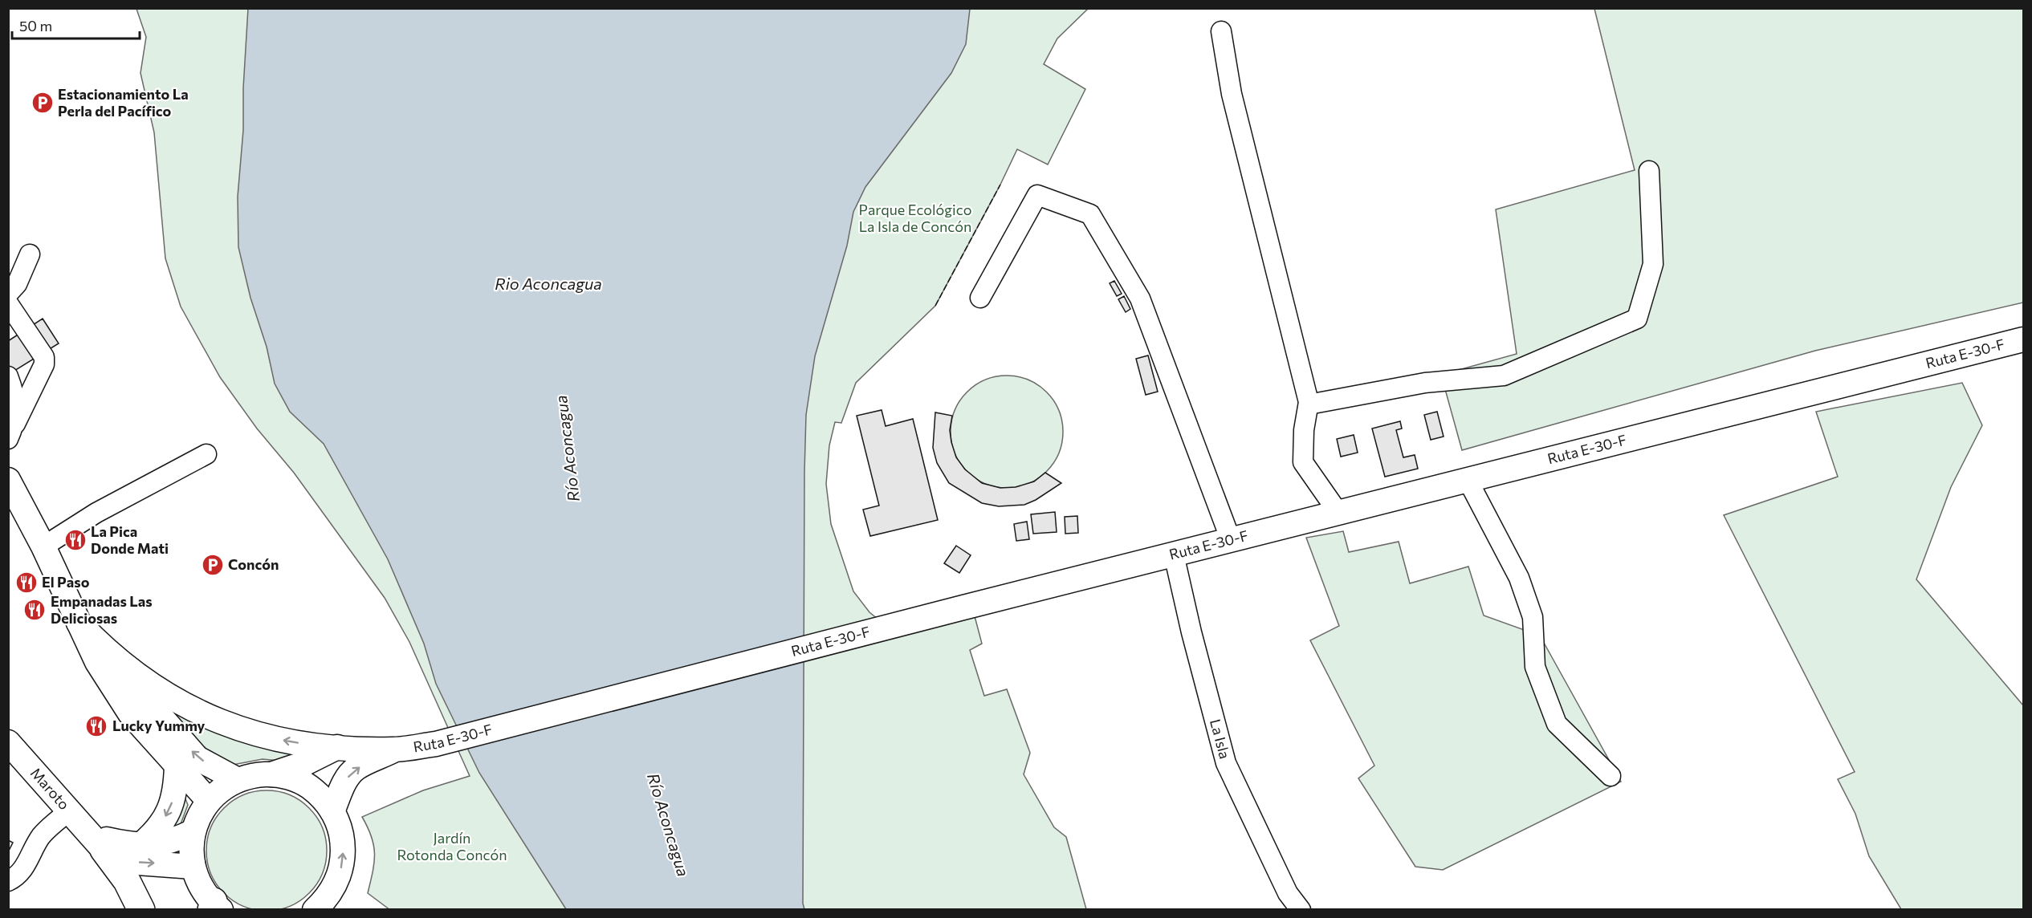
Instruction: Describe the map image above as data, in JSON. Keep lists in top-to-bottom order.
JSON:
{
  "streets": {
    "main road": ["Ruta E-30-F", "Maroto"],
    "street": ["La Isla"]
  },
  "crossings": [
    ["Ruta E-30-F", "La Isla"]
  ],
  "water": ["Rio Aconcagua", "Río Aconcagua"],
  "parks": ["Parque Ecológico La Isla de Concón", "Jardín Rotonda Concón"],
  "places": {
    "parking": ["Estacionamiento La Perla del Pacífico", "Concón"],
    "restaurant": [
      "La Pica Donde Mati",
      "El Paso",
      "Empanadas Las Deliciosas",
      "Lucky Yummy"
    ]
  },
  "scale_bar": "50 m"
}
